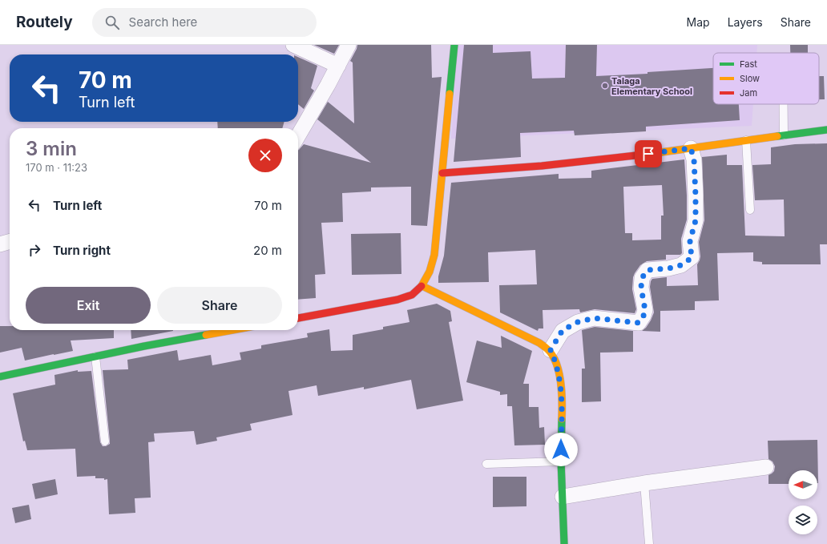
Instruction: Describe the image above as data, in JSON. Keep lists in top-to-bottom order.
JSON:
{
  "places": ["Talaga Elementary School"],
  "legend": ["Fast", "Slow", "Jam"],
  "north": "left",
  "page": {
    "header": "Routely",
    "search": "Search here",
    "nav": ["Map", "Layers", "Share"],
    "turn": ["70 m", "Turn left"],
    "heading": ["3 min", "170 m · 11:23"],
    "list": [
      {
        "name": "Turn left",
        "value": "70 m"
      },
      {
        "name": "Turn right",
        "value": "20 m"
      }
    ],
    "buttons": ["Exit", "Share"]
  }
}
